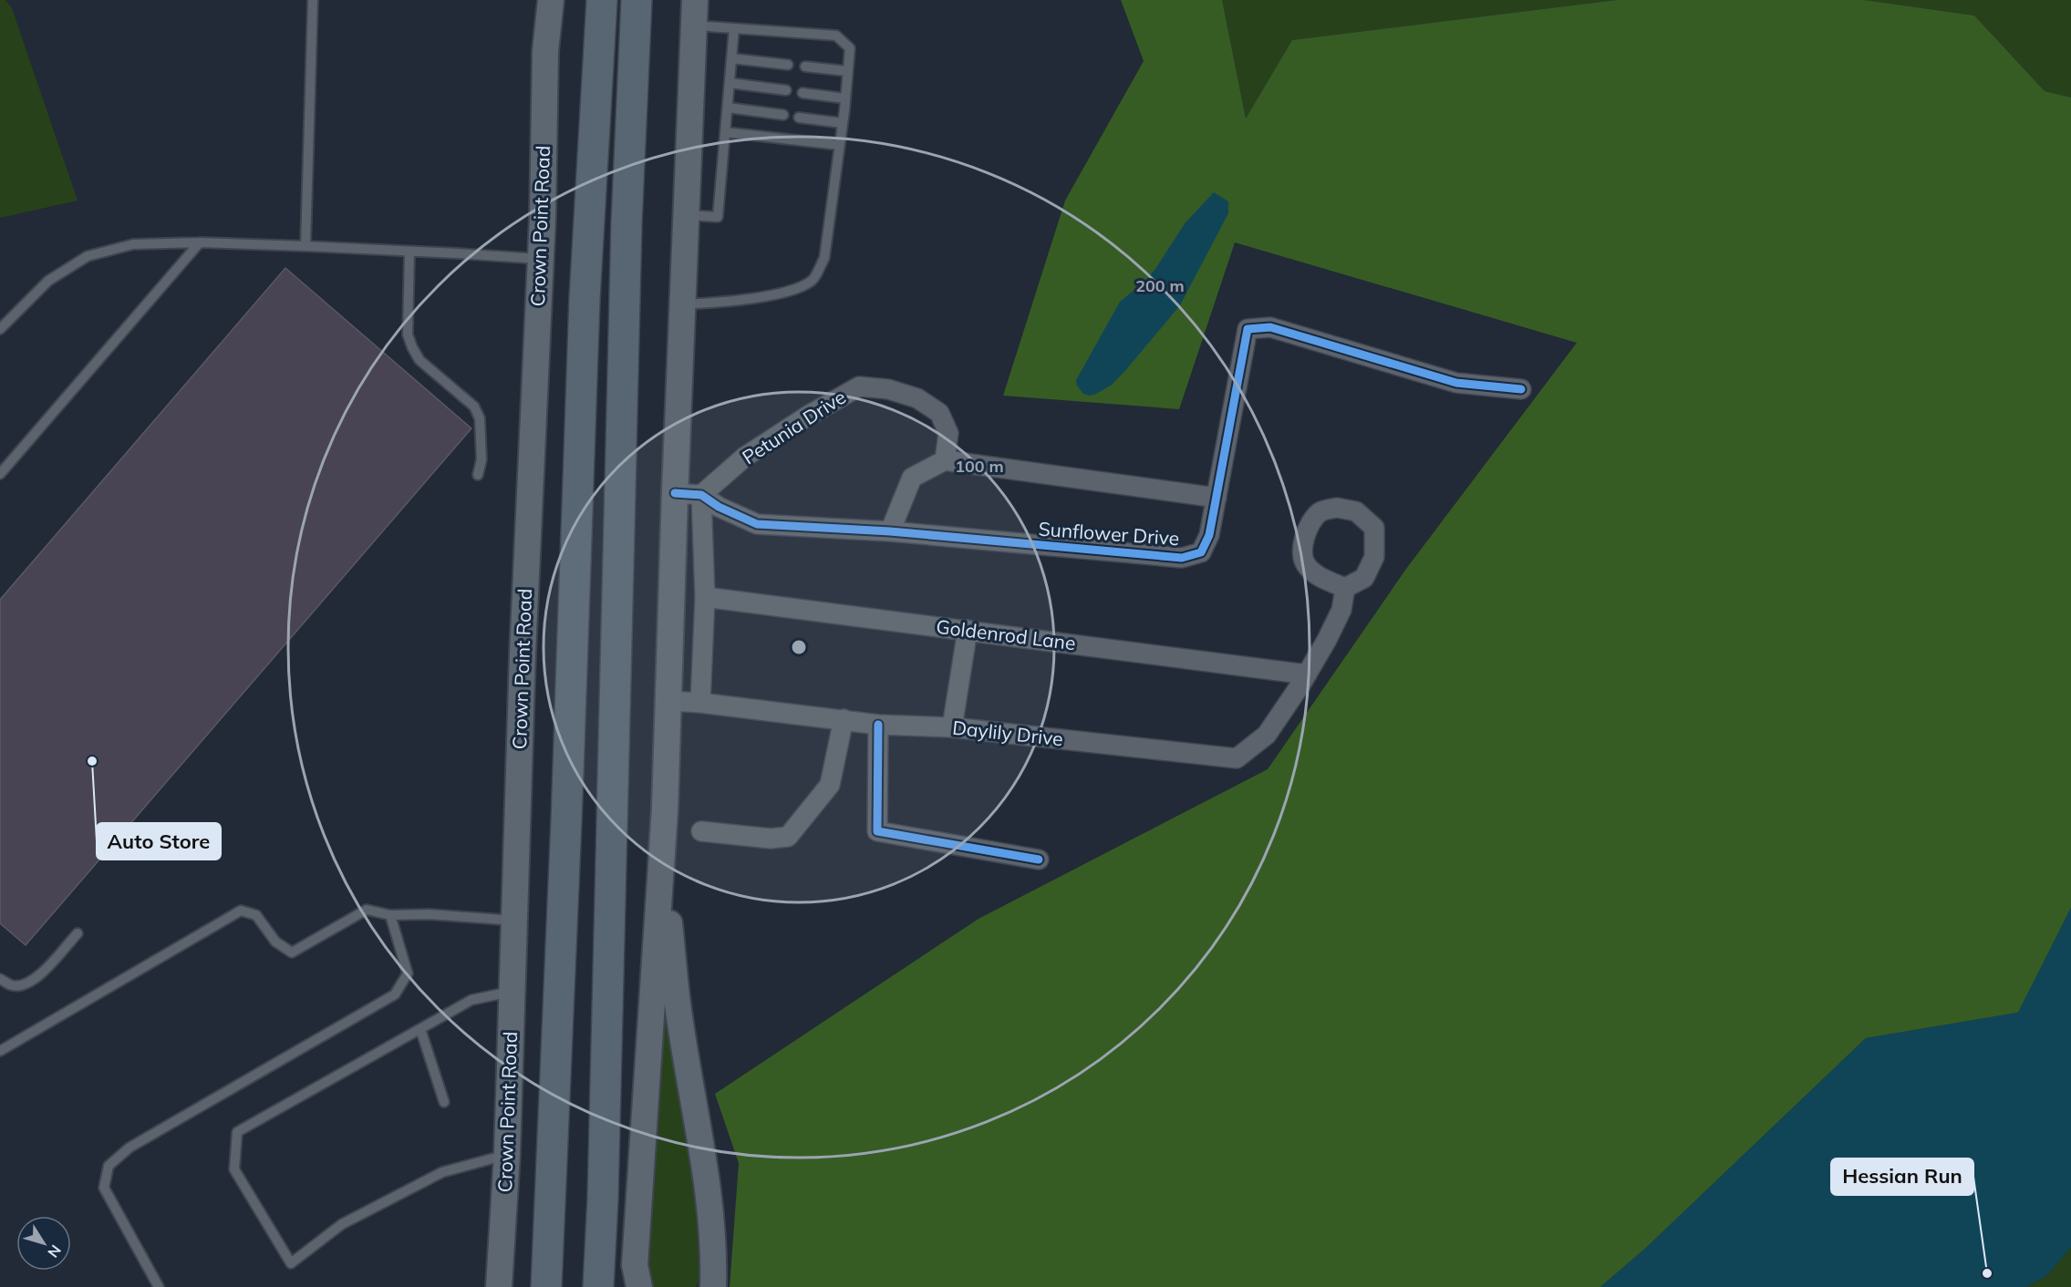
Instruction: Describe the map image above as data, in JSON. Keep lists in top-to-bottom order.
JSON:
{
  "streets": {
    "main road": ["Crown Point Road"],
    "street": [
      "Petunia Drive",
      "Sunflower Drive",
      "Goldenrod Lane",
      "Daylily Drive"
    ]
  },
  "crossings": [
    ["Petunia Drive", "Sunflower Drive"],
    ["Goldenrod Lane", "Daylily Drive"]
  ],
  "places": ["Auto Store", "Hessian Run"],
  "north": "bottom right",
  "rings": ["200 m", "100 m"]
}
